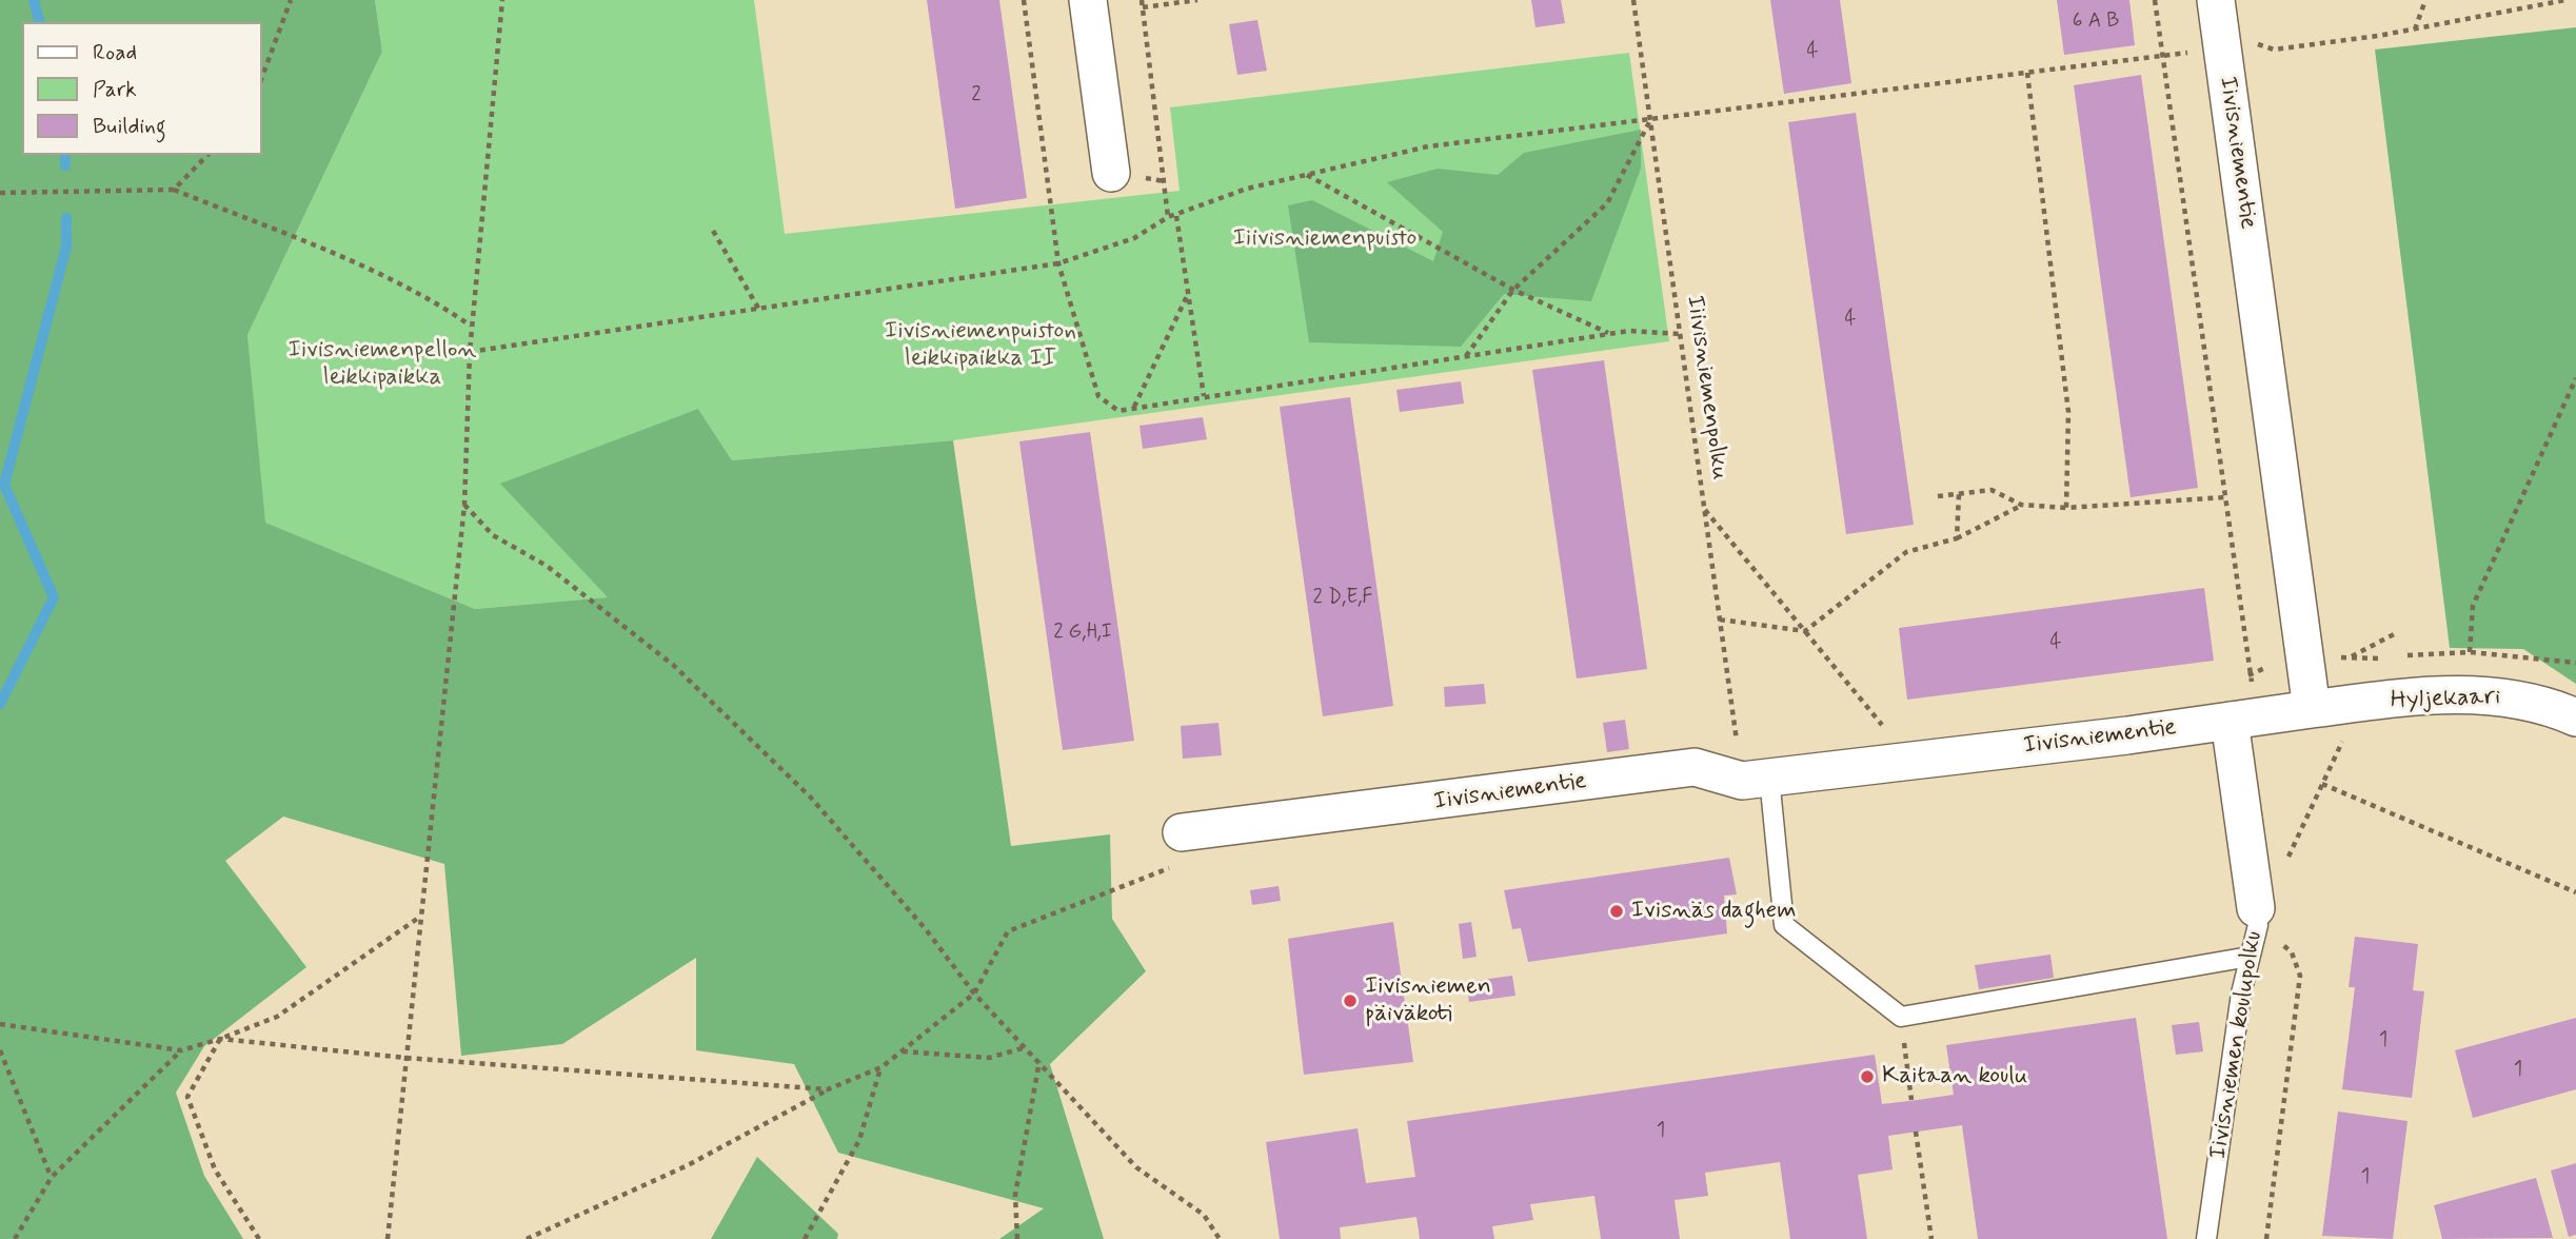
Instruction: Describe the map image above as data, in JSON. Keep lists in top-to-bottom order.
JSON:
{
  "streets": {
    "street": ["Iivisniementie", "Hyljekaari", "Iivisniemen koulupolku"],
    "path": ["Iiivisniemenpolku"]
  },
  "crossings": [
    ["Iivisniementie", "Iiivisniemenpolku"],
    ["Iivisniementie", "Hyljekaari"],
    ["Iivisniementie", "Iivisniemen koulupolku"]
  ],
  "parks": ["Iiivisniemenpuisto", "Iivisniemenpuiston leikkipaikka II", "Iivisniemenpellon leikkipaikka"],
  "places": ["Ivisnäs daghem", "Iivisniemen päiväkoti", "Kaitaan koulu"],
  "house_numbers": [
    "6 A B",
    "4",
    "2",
    "4",
    "2 D,E,F",
    "2 G,H,I",
    "4",
    "1",
    "1",
    "1",
    "1"
  ],
  "legend": ["Road", "Park", "Building"]
}
